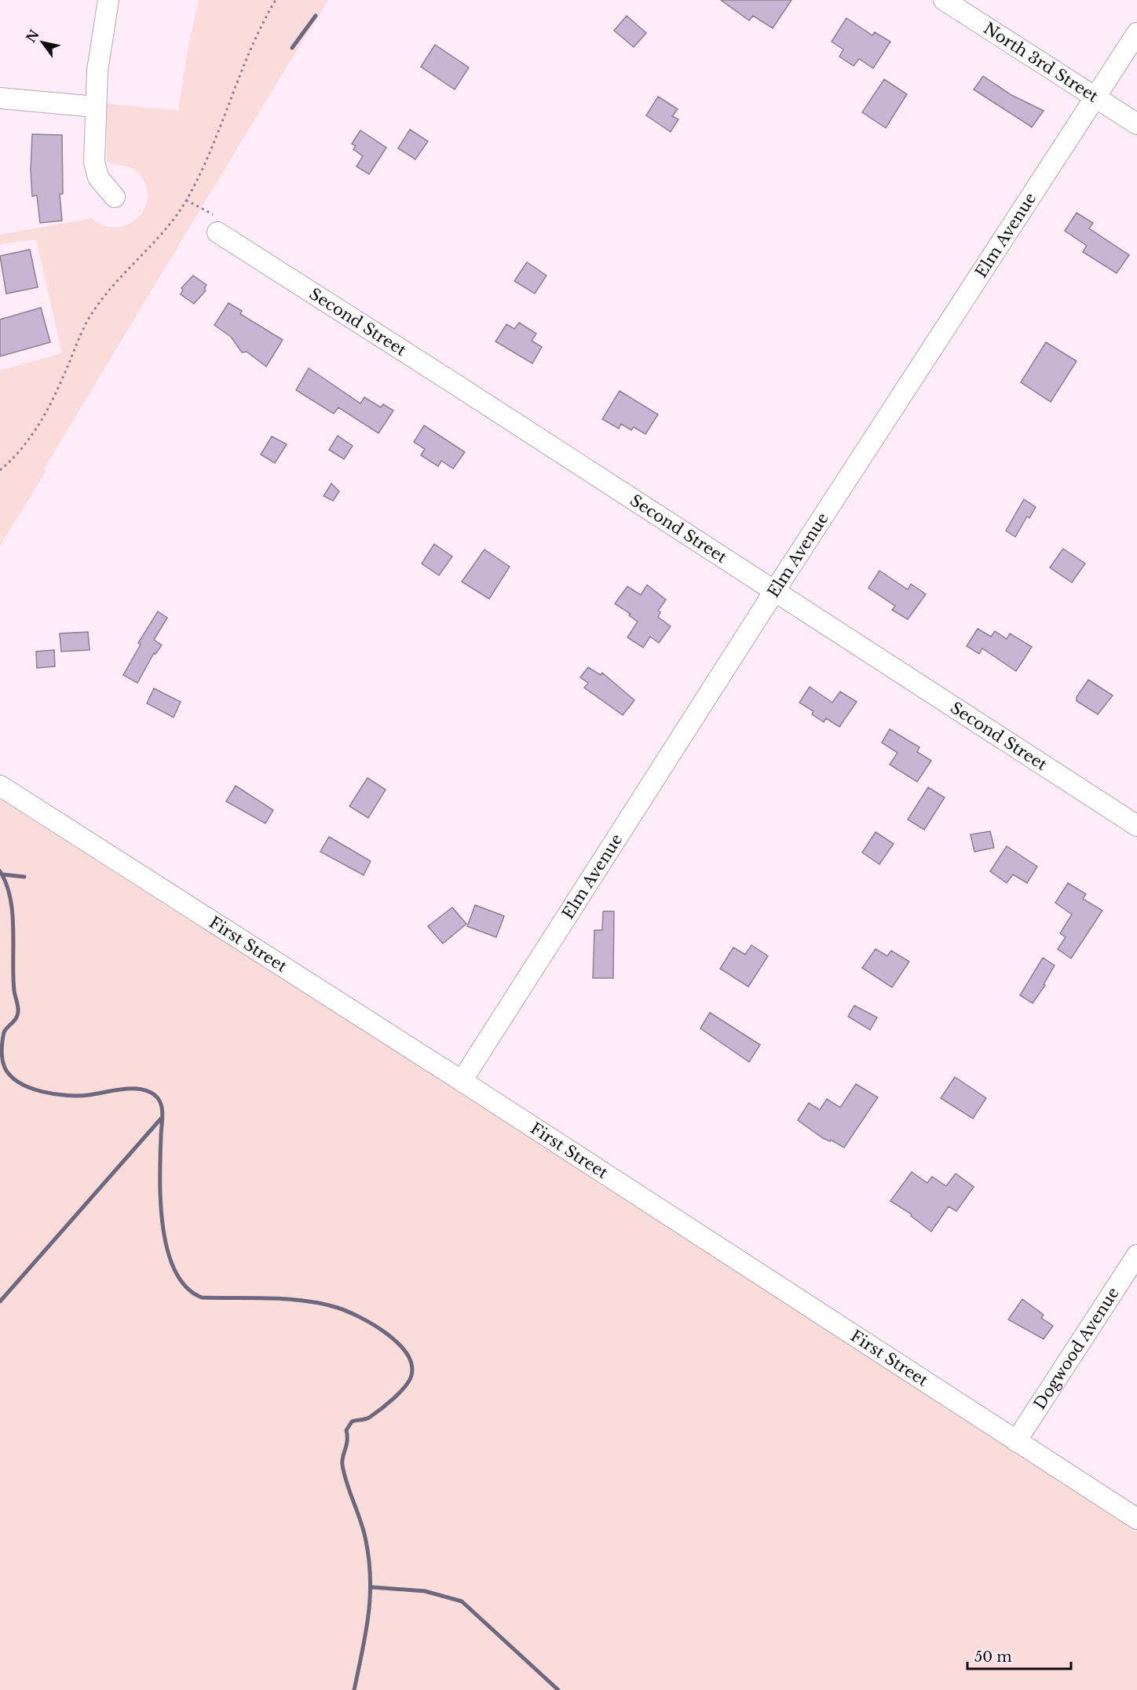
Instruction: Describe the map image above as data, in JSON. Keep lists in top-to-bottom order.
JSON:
{
  "streets": {
    "street": [
      "North 3rd Street",
      "Elm Avenue",
      "Second Street",
      "First Street",
      "Dogwood Avenue"
    ]
  },
  "crossings": [
    ["North 3rd Street", "Elm Avenue"],
    ["Elm Avenue", "Second Street"],
    ["Elm Avenue", "First Street"],
    ["First Street", "Dogwood Avenue"]
  ],
  "scale_bar": "50 m",
  "north": "top left"
}
